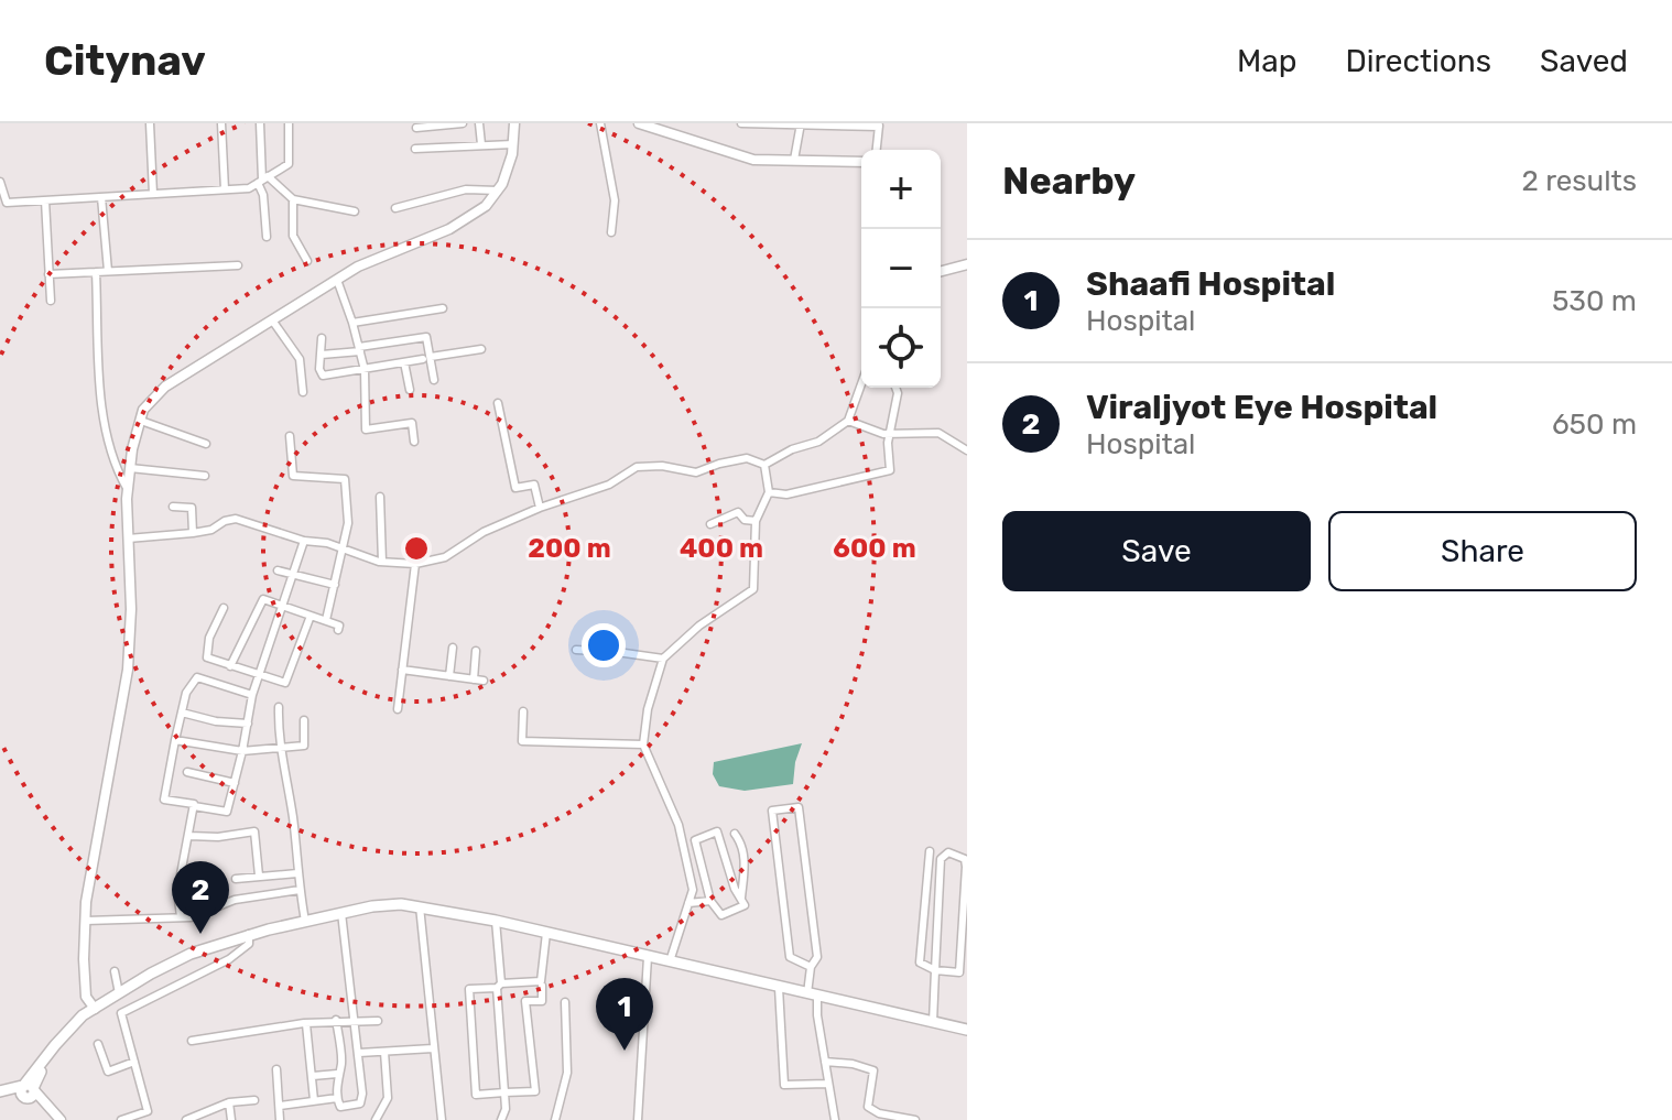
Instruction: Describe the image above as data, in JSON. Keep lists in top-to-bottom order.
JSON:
{
  "page": {
    "header": "Citynav",
    "nav": ["Map", "Directions", "Saved"],
    "heading": ["Nearby", "2 results"],
    "map_buttons": ["+", "−"],
    "list": [
      {
        "mark": "1",
        "name": "Shaafi Hospital",
        "note": "Hospital",
        "value": "530 m"
      },
      {
        "mark": "2",
        "name": "Viraljyot Eye Hospital",
        "note": "Hospital",
        "value": "650 m"
      }
    ],
    "buttons": ["Save", "Share"],
    "pins": ["2", "1"]
  },
  "rings": ["200 m", "400 m", "600 m"]
}
